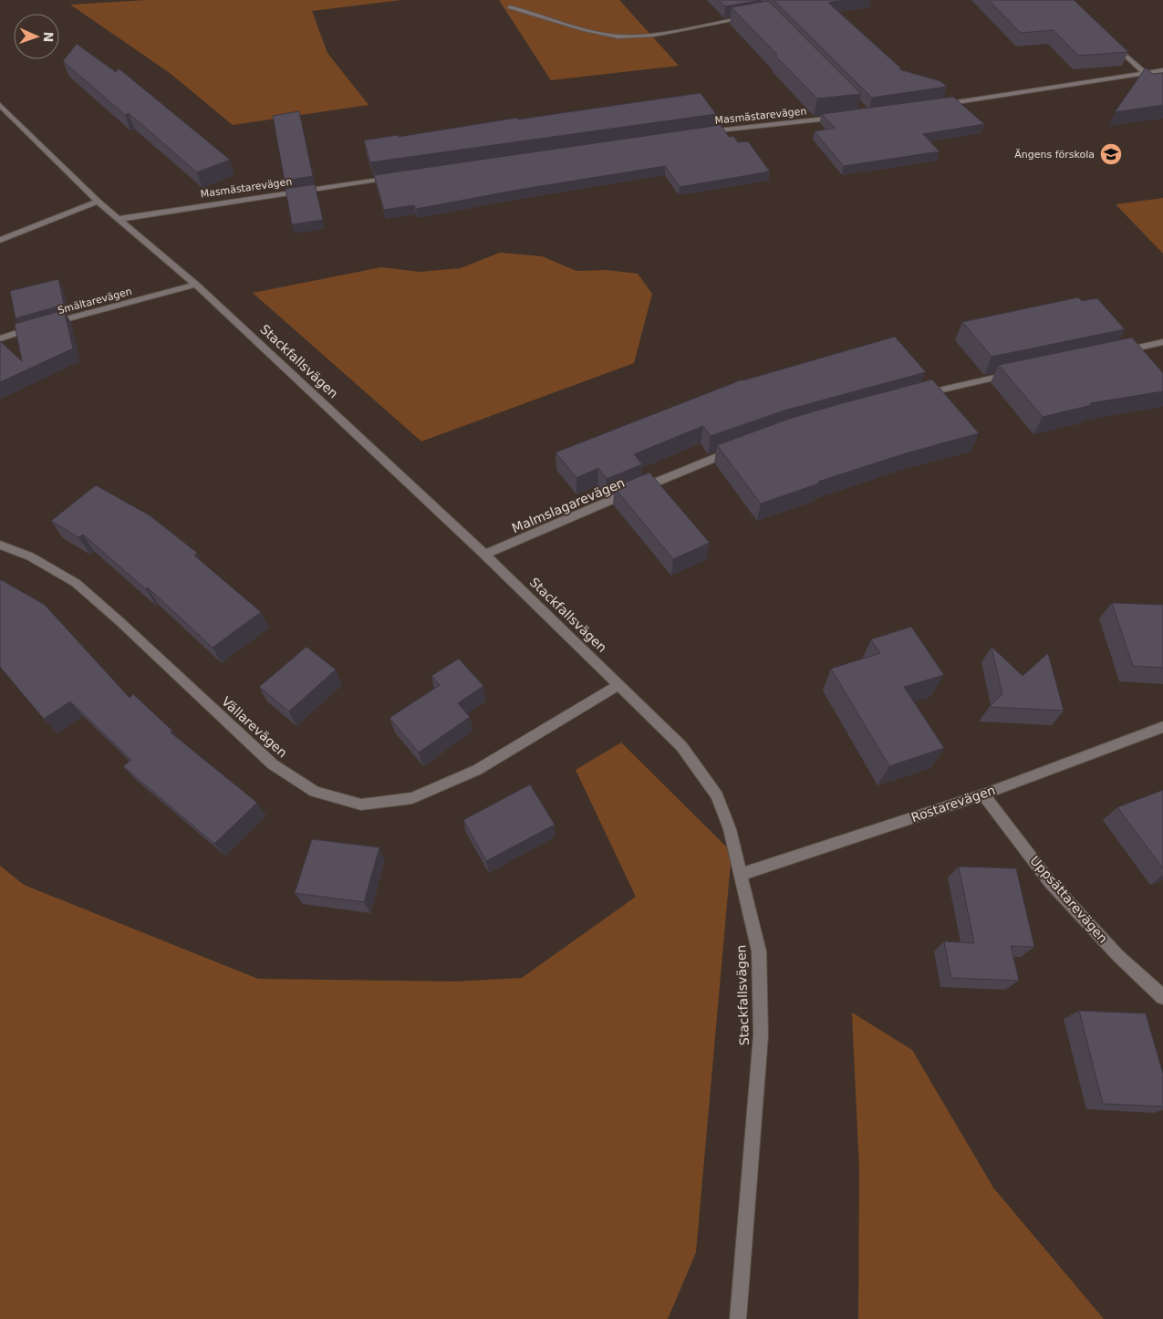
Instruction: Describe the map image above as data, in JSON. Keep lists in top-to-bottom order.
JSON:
{
  "streets": {
    "street": [
      "Masmästarevägen",
      "Smältarevägen",
      "Stackfallsvägen",
      "Malmslagarevägen",
      "Vällarevägen",
      "Rostarevägen",
      "Uppsättarevägen"
    ]
  },
  "crossings": [
    ["Masmästarevägen", "Stackfallsvägen"],
    ["Smältarevägen", "Stackfallsvägen"],
    ["Stackfallsvägen", "Malmslagarevägen"],
    ["Stackfallsvägen", "Vällarevägen"],
    ["Stackfallsvägen", "Rostarevägen"],
    ["Rostarevägen", "Uppsättarevägen"]
  ],
  "places": {
    "school or university": ["Ängens förskola"]
  },
  "north": "right"
}
